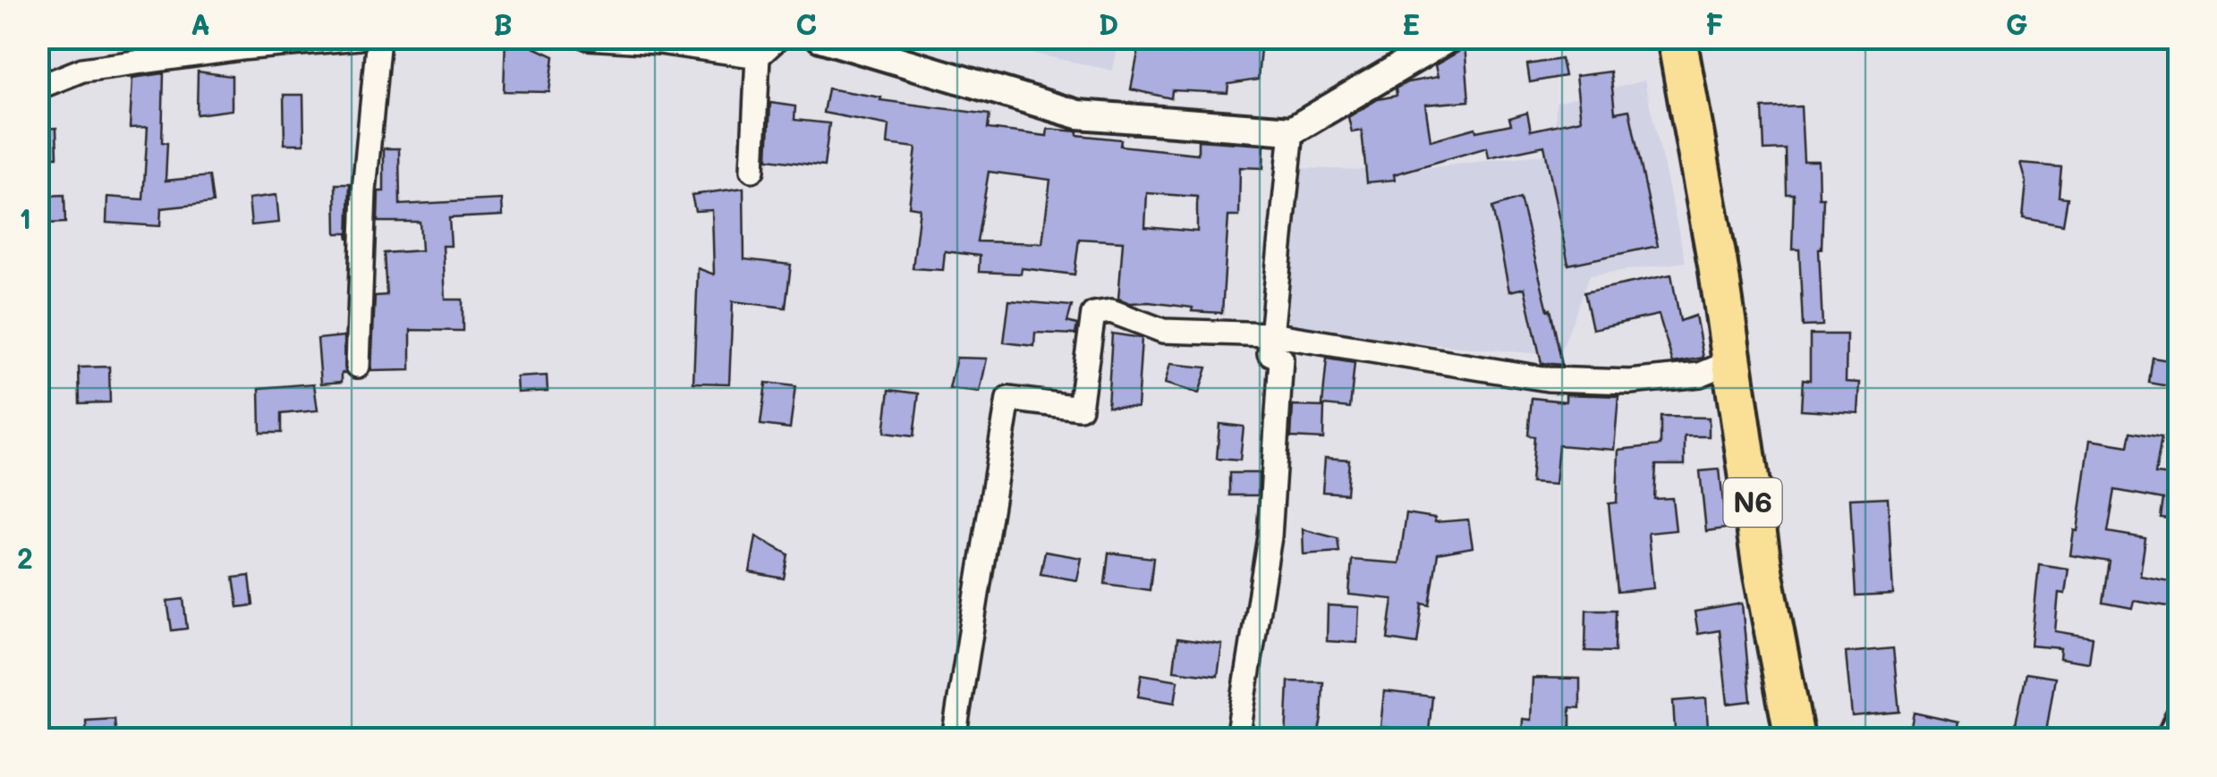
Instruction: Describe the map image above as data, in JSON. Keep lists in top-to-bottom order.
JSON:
{
  "streets": {
    "highway": ["N6"]
  },
  "grid": {
    "columns": [
      "A",
      "B",
      "C",
      "D",
      "E",
      "F",
      "G"
    ],
    "rows": ["1", "2"]
  }
}
